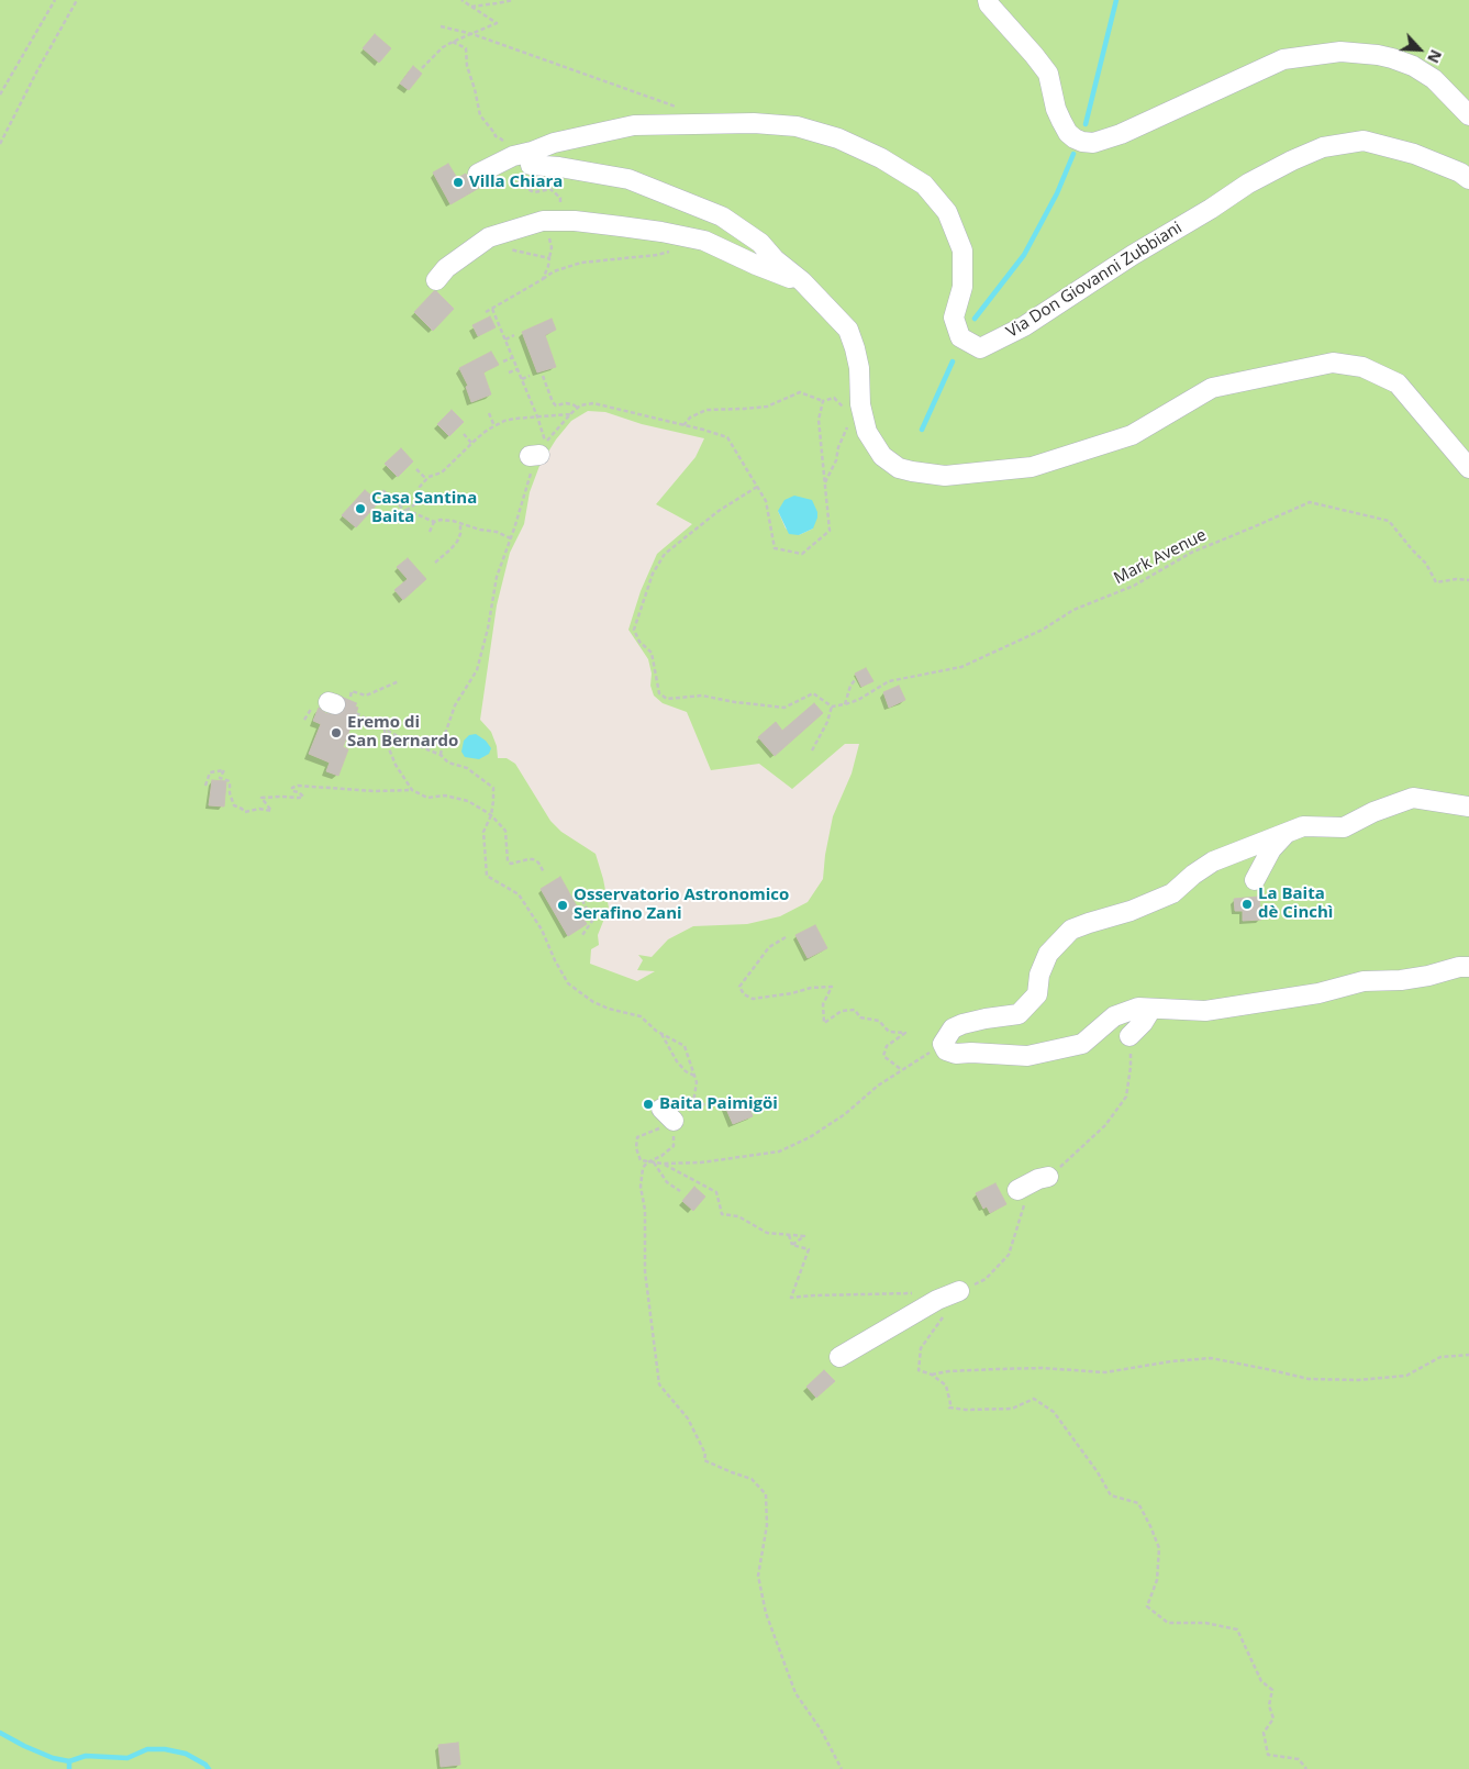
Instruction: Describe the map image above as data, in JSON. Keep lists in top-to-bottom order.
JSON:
{
  "streets": {
    "street": ["Via Don Giovanni Zubbiani"],
    "path": ["Mark Avenue"]
  },
  "places": [
    "Villa Chiara",
    "Casa Santina Baita",
    "Eremo di San Bernardo",
    "La Baita dè Cinchì",
    "Osservatorio Astronomico Serafino Zani",
    "Baita Paimigöi"
  ],
  "north": "bottom right"
}
